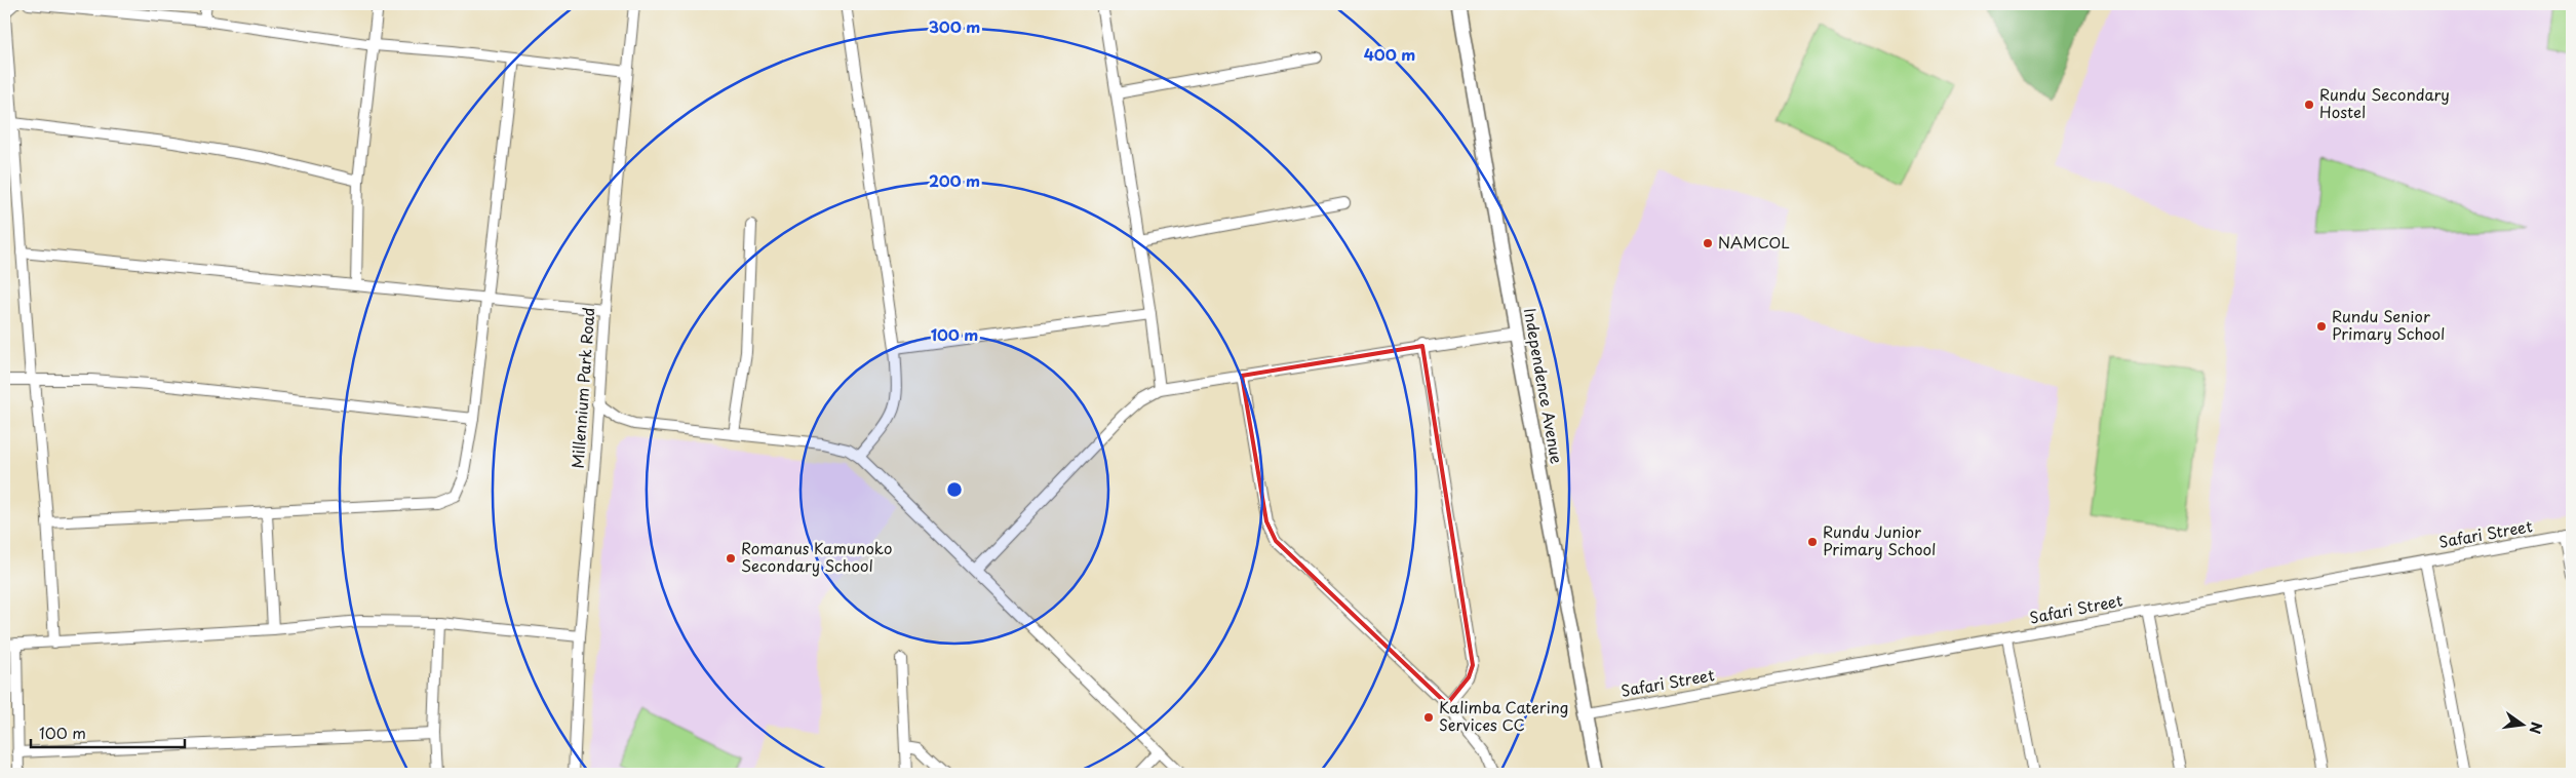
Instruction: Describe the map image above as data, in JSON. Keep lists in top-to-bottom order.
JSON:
{
  "streets": {
    "street": ["Independence Avenue", "Millennium Park Road", "Safari Street"]
  },
  "crossings": [
    ["Independence Avenue", "Safari Street"]
  ],
  "places": [
    "Rundu Secondary Hostel",
    "NAMCOL",
    "Rundu Senior Primary School",
    "Rundu Junior Primary School",
    "Romanus Kamunoko Secondary School",
    "Kalimba Catering Services CC"
  ],
  "scale_bar": "100 m",
  "north": "right",
  "rings": [
    "300 m",
    "400 m",
    "200 m",
    "100 m"
  ]
}
